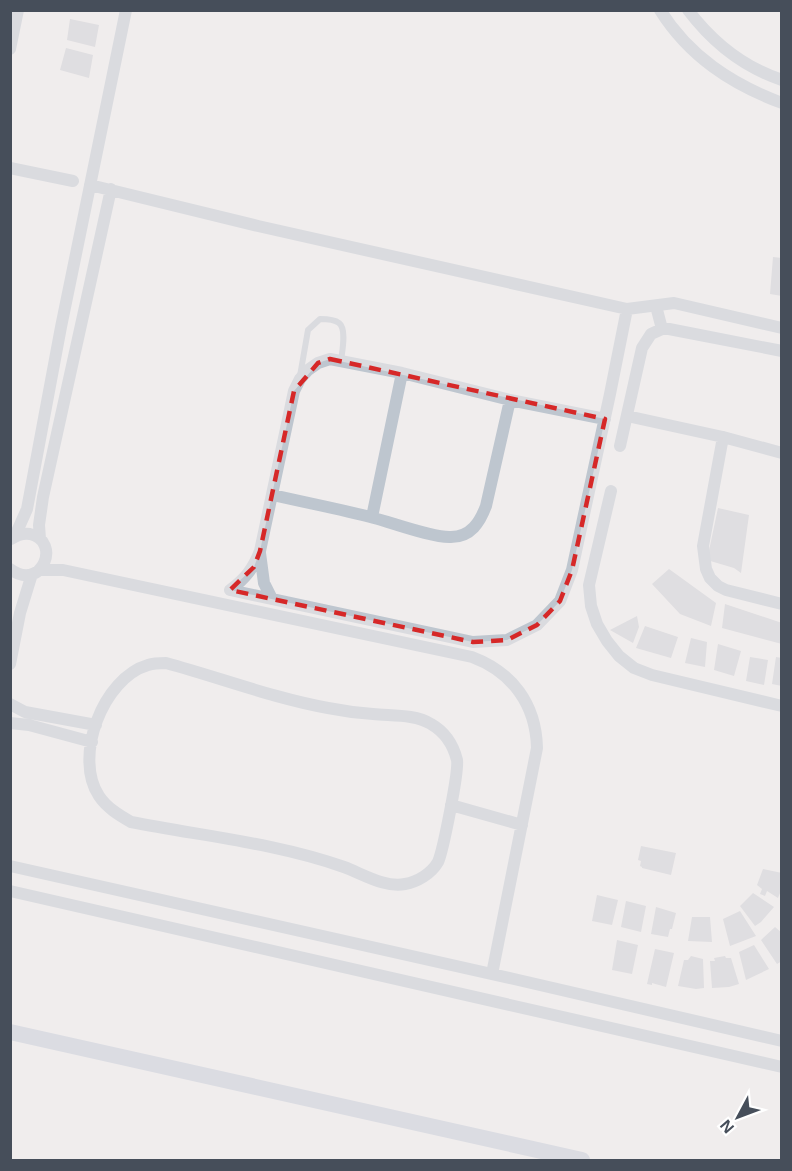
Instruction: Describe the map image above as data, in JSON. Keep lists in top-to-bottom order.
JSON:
{
  "north": "bottom left"
}
